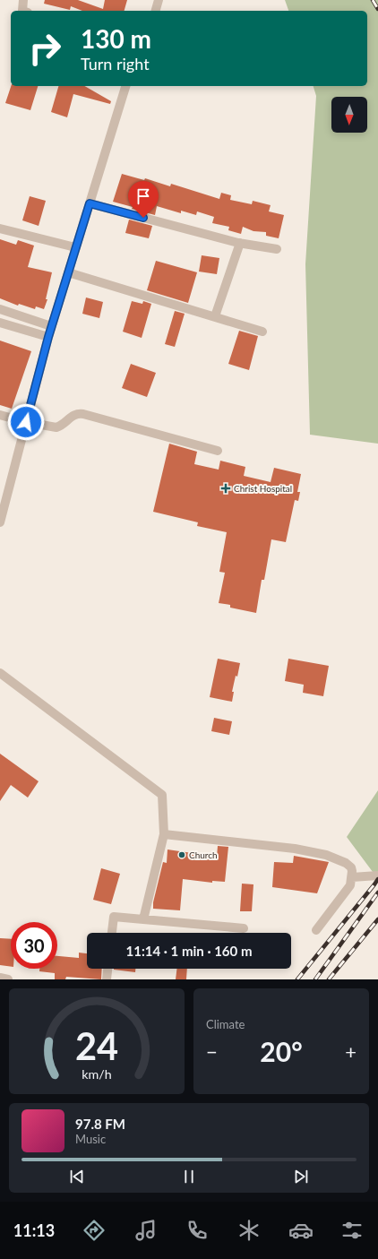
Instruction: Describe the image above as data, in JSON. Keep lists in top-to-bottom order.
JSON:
{
  "places": {
    "health": ["Christ Hospital"],
    "other": ["Church"]
  },
  "north": "bottom",
  "page": {
    "turn": ["130 m", "Turn right"],
    "limit": "30",
    "trip": "11:14 · 1 min · 160 m",
    "tile": "Climate",
    "heat": ["−", "20°", "+"],
    "song": ["97.8 FM", "Music"],
    "tabs": "11:13",
    "gauge": ["24", "km/h"]
  }
}
